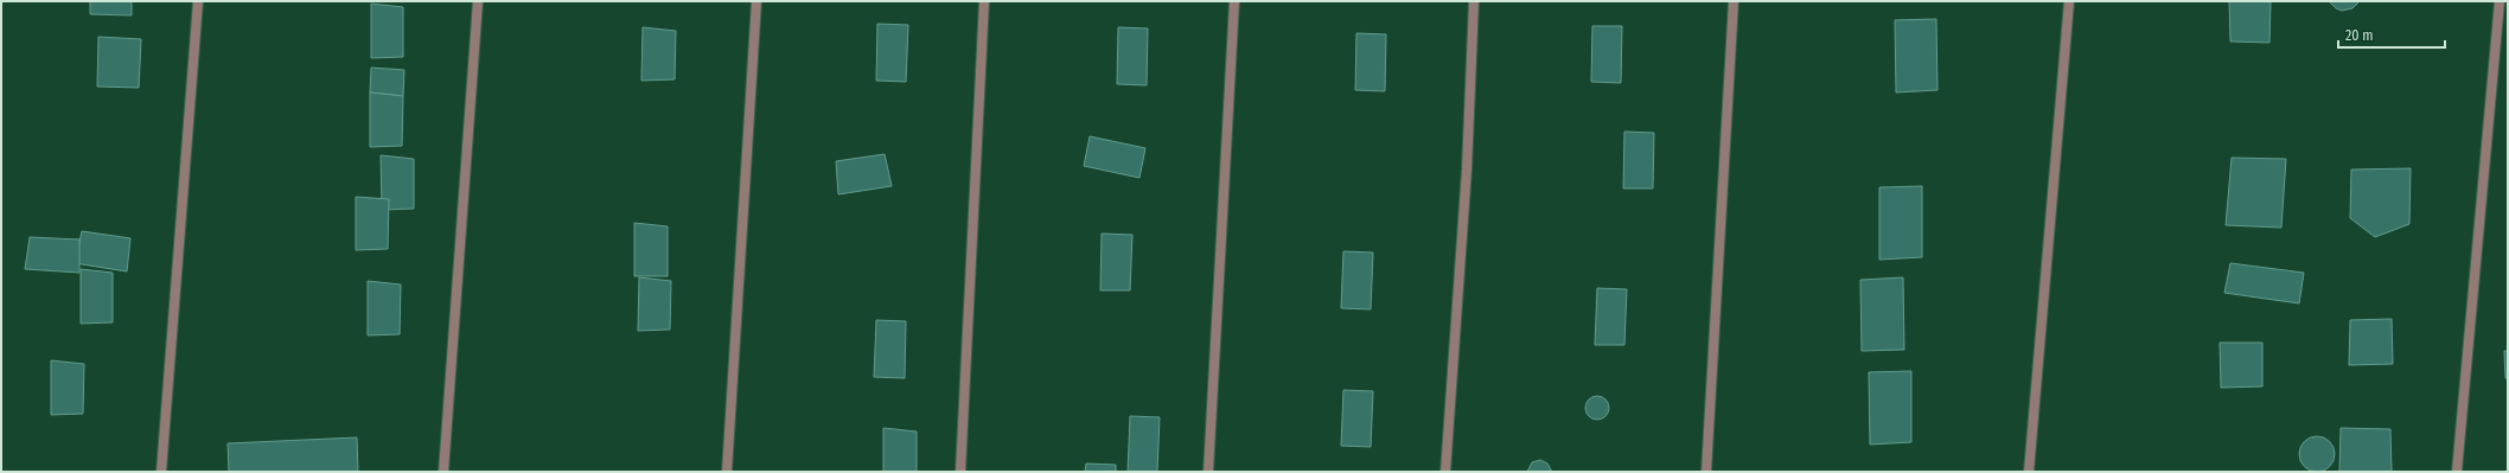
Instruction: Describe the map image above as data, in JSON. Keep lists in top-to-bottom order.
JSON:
{
  "scale_bar": "20 m"
}
